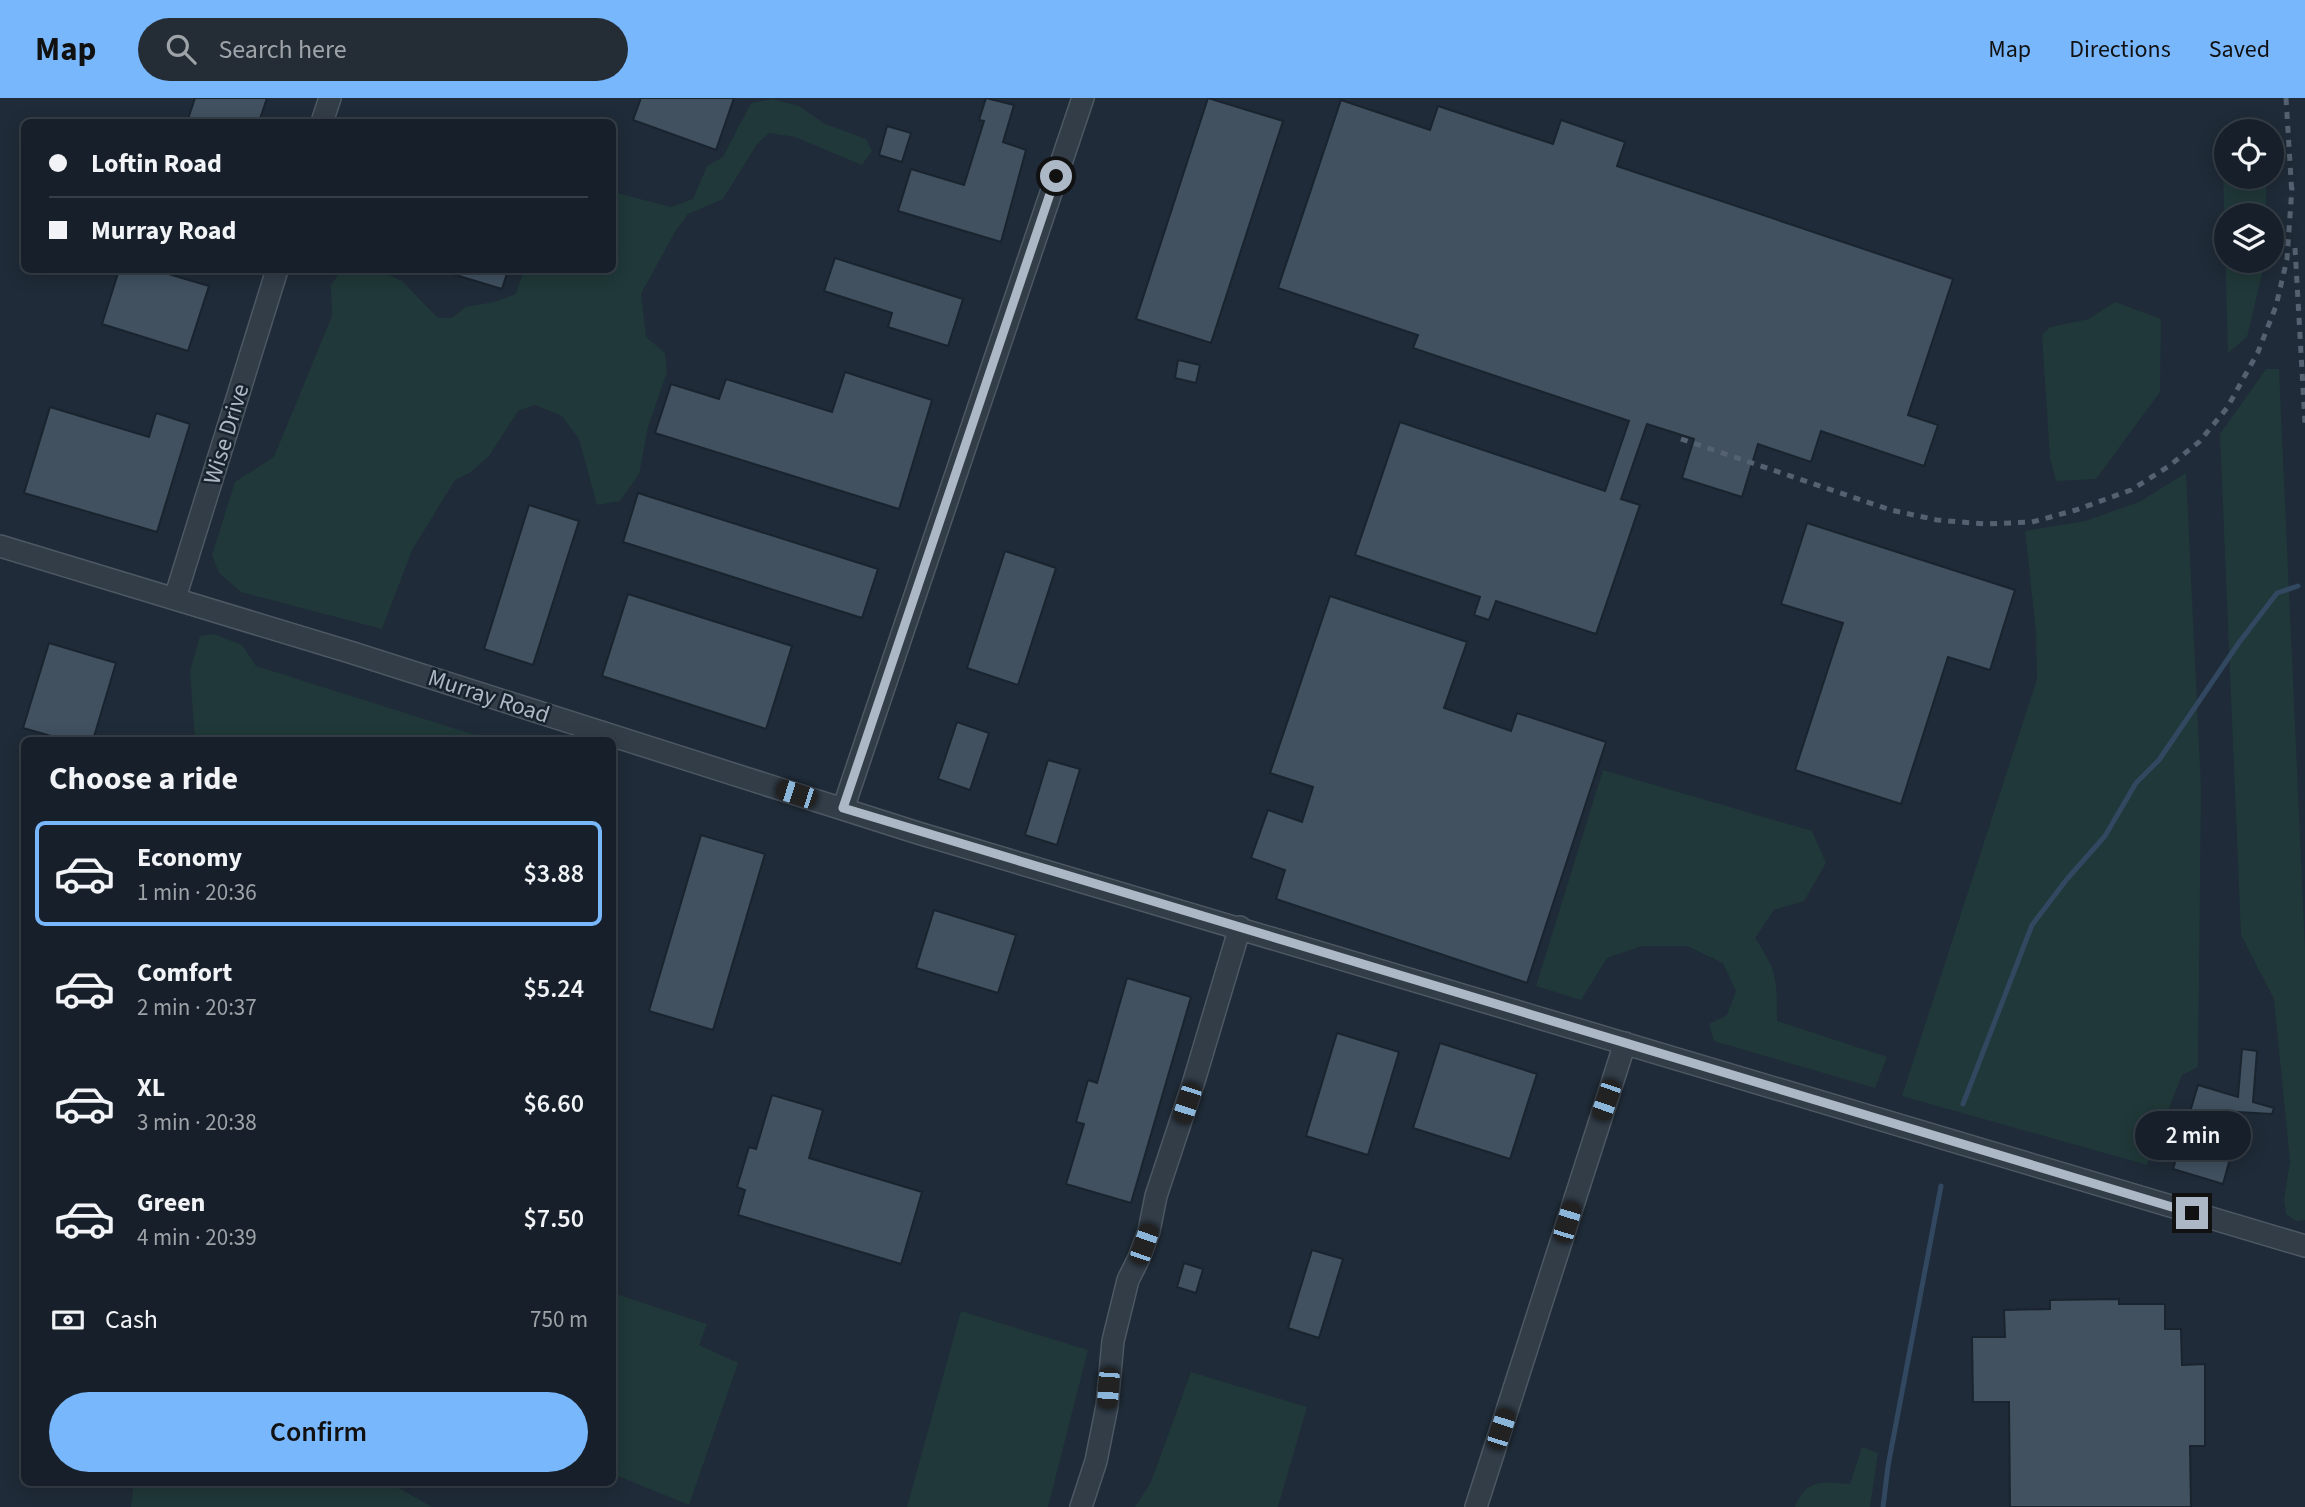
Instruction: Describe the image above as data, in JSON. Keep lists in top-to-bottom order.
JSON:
{
  "streets": {
    "street": ["Wise Drive", "Murray Road"]
  },
  "crossings": [
    ["Wise Drive", "Murray Road"]
  ],
  "page": {
    "header": "Map",
    "search": "Search here",
    "nav": ["Map", "Directions", "Saved"],
    "banner": ["Loftin Road", "Murray Road"],
    "heading": "Choose a ride",
    "list": [
      {
        "name": "Economy",
        "note": "1 min · 20:36",
        "value": "$3.88"
      },
      {
        "name": "Comfort",
        "note": "2 min · 20:37",
        "value": "$5.24"
      },
      {
        "name": "XL",
        "note": "3 min · 20:38",
        "value": "$6.60"
      },
      {
        "name": "Green",
        "note": "4 min · 20:39",
        "value": "$7.50"
      }
    ],
    "bubble": "2 min",
    "pay": ["Cash", "750 m"],
    "buttons": "Confirm"
  }
}
